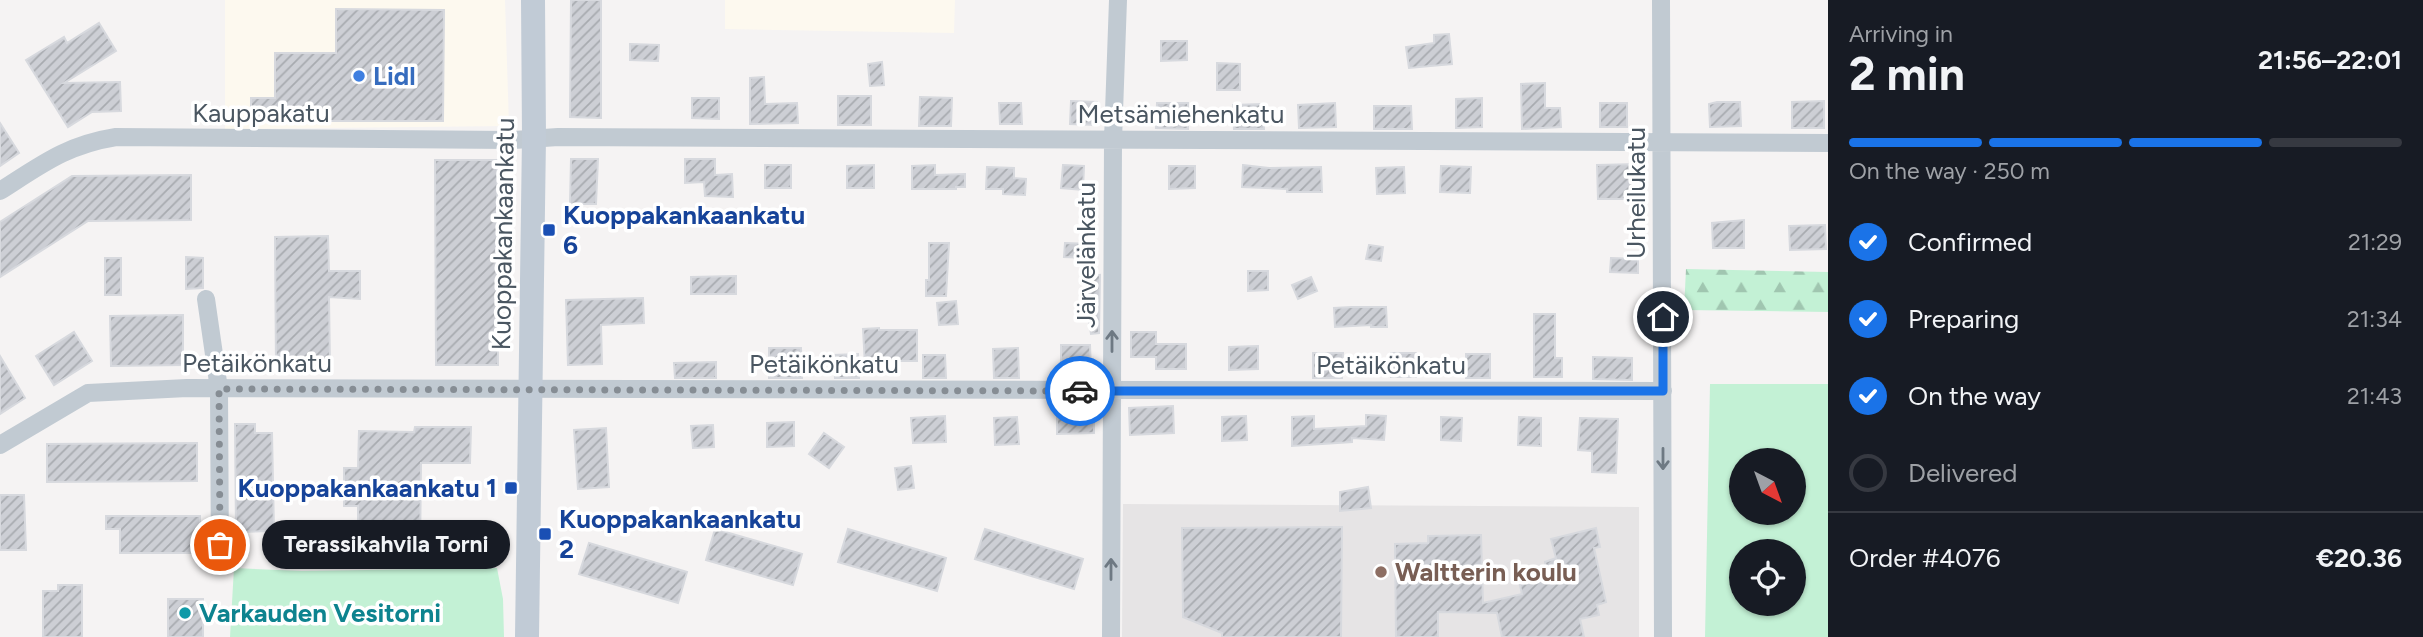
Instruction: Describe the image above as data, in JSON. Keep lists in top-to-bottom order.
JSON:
{
  "streets": {
    "main road": ["Kuoppakankaankatu"],
    "street": [
      "Kauppakatu",
      "Metsämiehenkatu",
      "Urheilukatu",
      "Järvelänkatu",
      "Petäikönkatu"
    ]
  },
  "crossings": [
    ["Kauppakatu", "Metsämiehenkatu"],
    ["Kauppakatu", "Kuoppakankaankatu"],
    ["Metsämiehenkatu", "Urheilukatu"],
    ["Metsämiehenkatu", "Kuoppakankaankatu"],
    ["Metsämiehenkatu", "Järvelänkatu"],
    ["Urheilukatu", "Petäikönkatu"],
    ["Kuoppakankaankatu", "Petäikönkatu"],
    ["Järvelänkatu", "Petäikönkatu"]
  ],
  "one_way": ["Urheilukatu", "Järvelänkatu"],
  "places": {
    "other": [
      "Lidl",
      "Terassikahvila Torni",
      "Waltterin koulu",
      "Varkauden Vesitorni"
    ],
    "transit": ["Kuoppakankaankatu 6", "Kuoppakankaankatu 1", "Kuoppakankaankatu 2"]
  },
  "north": "bottom right",
  "page": {
    "heading": ["2 min", "Arriving in", "21:56–22:01"],
    "panel": ["Order #4076", "€20.36"],
    "bar": "On the way · 250 m",
    "list": [
      ["Confirmed", "21:29"],
      ["Preparing", "21:34"],
      ["On the way", "21:43"],
      "Delivered"
    ],
    "bubble": "Terassikahvila Torni"
  }
}
